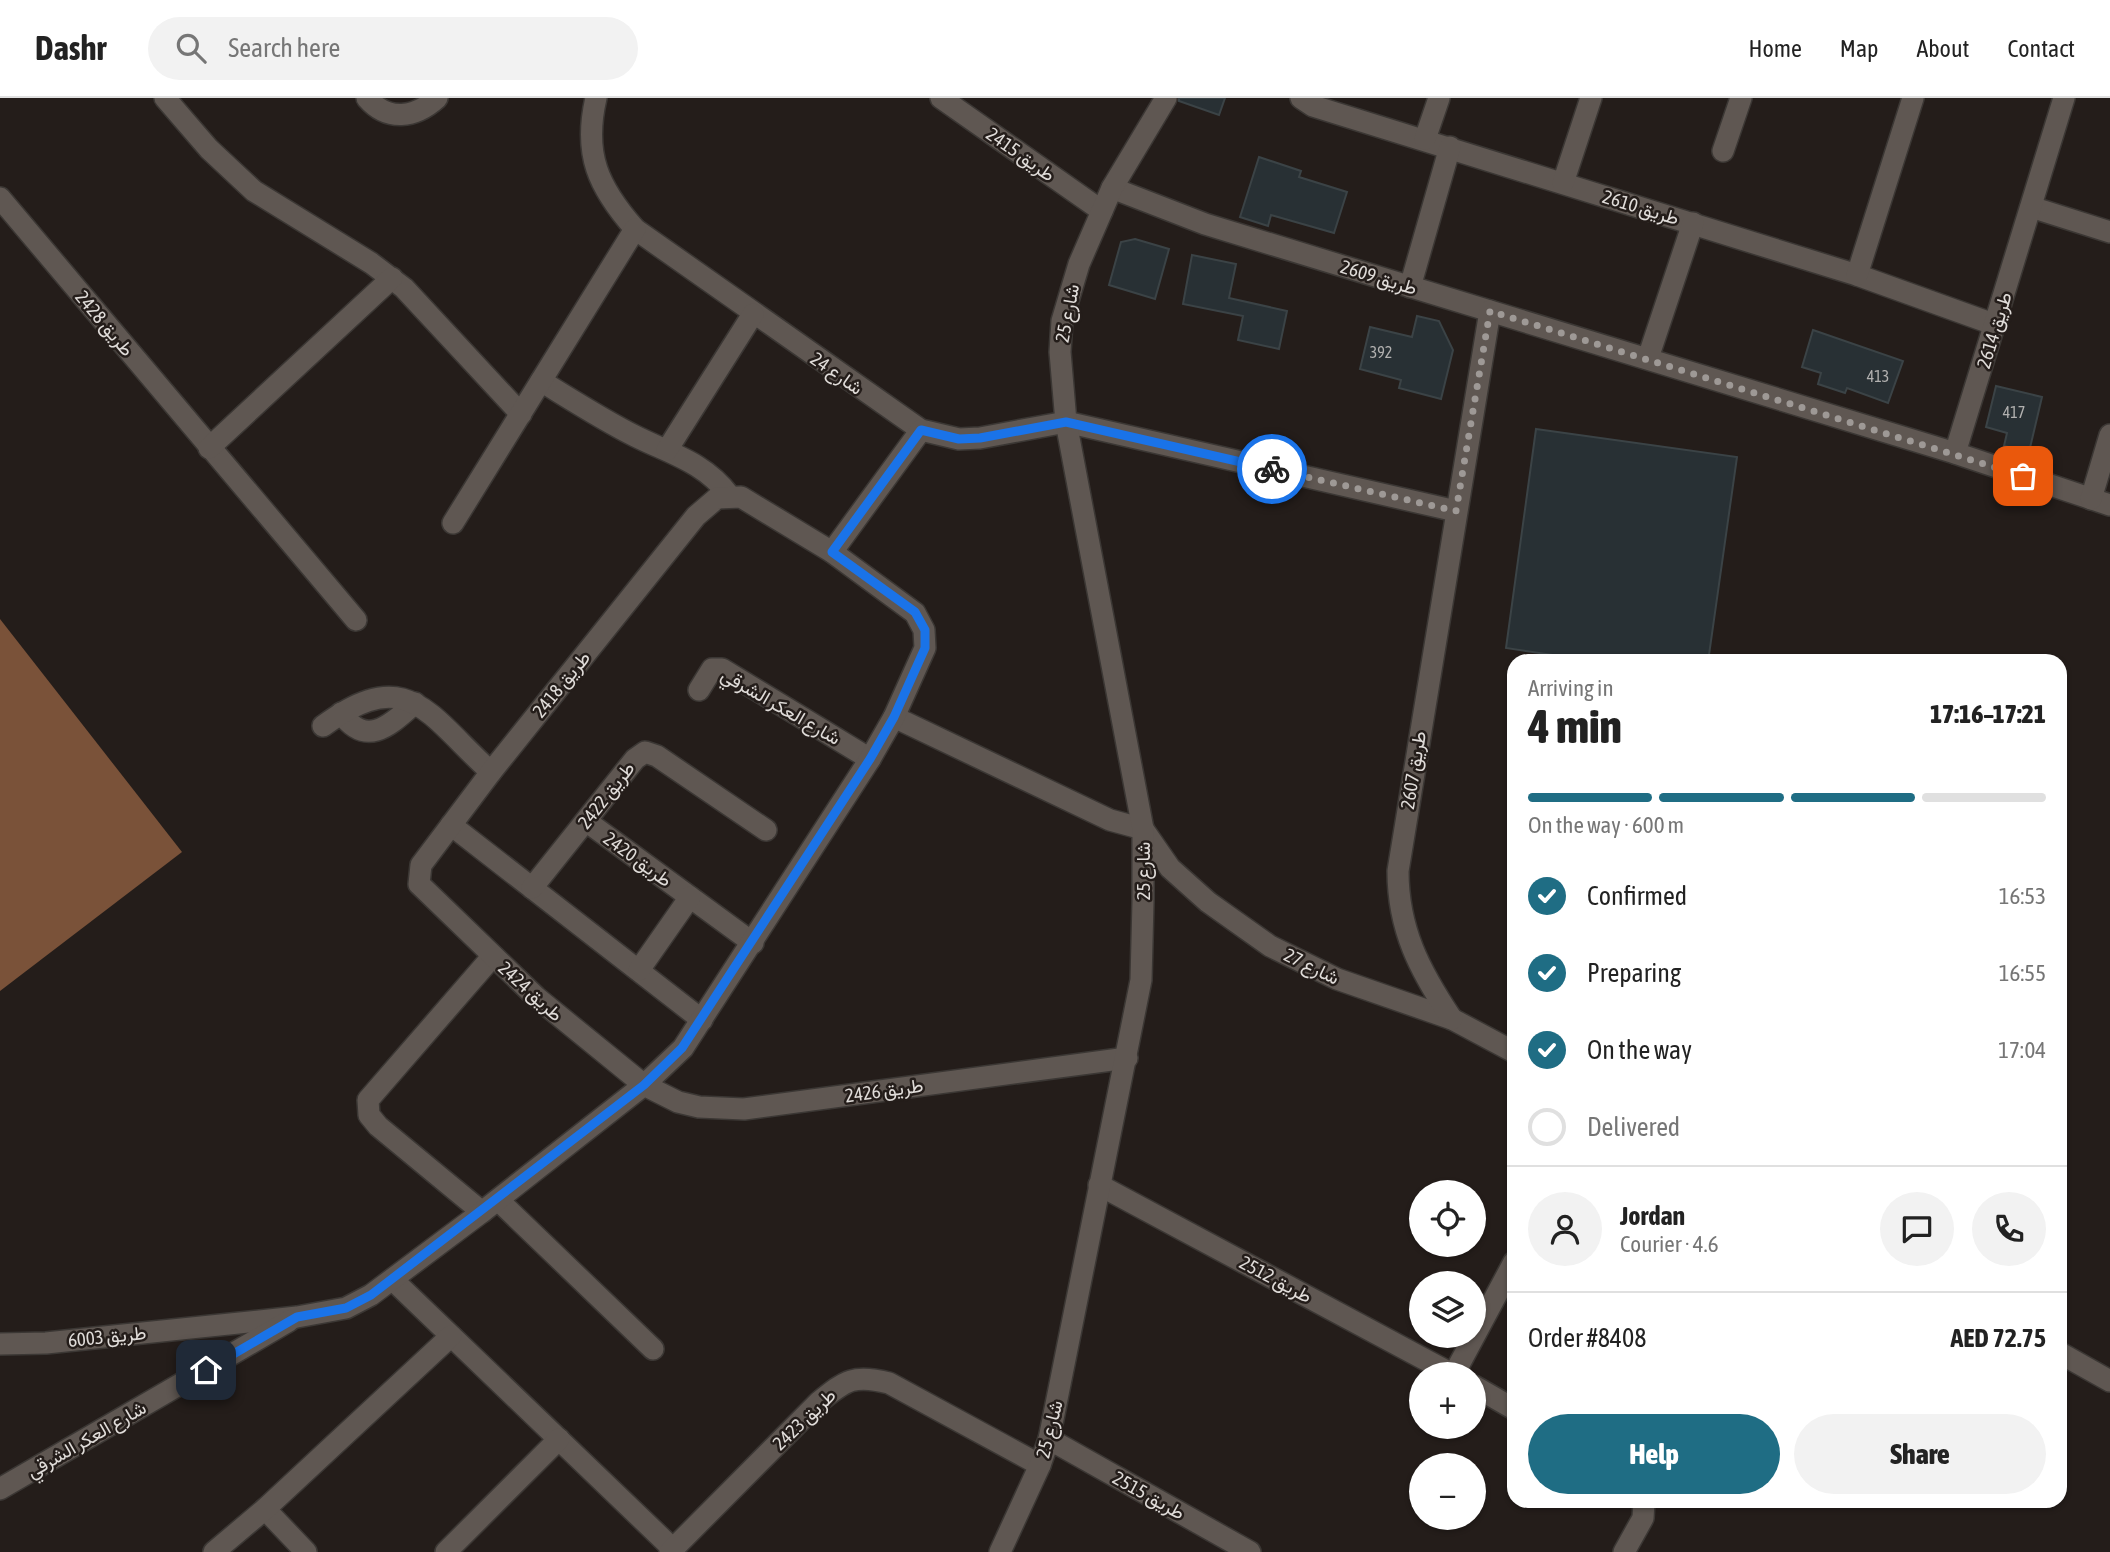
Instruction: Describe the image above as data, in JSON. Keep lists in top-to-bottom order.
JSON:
{
  "streets": {
    "street": [
      "طريق 2415",
      "طريق 2610",
      "طريق 2609",
      "شارع 25",
      "طريق 2428",
      "طريق 2614",
      "شارع 24",
      "طريق 2418",
      "شارع العكر الشرقي",
      "طريق 2607",
      "طريق 2422",
      "طريق 2420",
      "شارع 27",
      "طريق 2424",
      "طريق 2426",
      "طريق 2512",
      "طريق 6003",
      "طريق 2423",
      "طريق 2515"
    ]
  },
  "crossings": [
    ["طريق 2415", "شارع 25"],
    ["طريق 2610", "طريق 2614"],
    ["طريق 2609", "شارع 25"],
    ["طريق 2609", "طريق 2614"],
    ["طريق 2609", "طريق 2607"],
    ["شارع 25", "شارع 24"],
    ["شارع 25", "شارع 27"],
    ["شارع 25", "طريق 2426"],
    ["شارع 25", "طريق 2512"],
    ["شارع 25", "طريق 2423"],
    ["شارع 25", "طريق 2515"],
    ["طريق 2418", "طريق 2424"],
    ["شارع العكر الشرقي", "طريق 2420"],
    ["شارع العكر الشرقي", "طريق 2424"],
    ["شارع العكر الشرقي", "طريق 2426"],
    ["شارع العكر الشرقي", "طريق 6003"],
    ["طريق 2607", "شارع 27"],
    ["طريق 2422", "طريق 2420"],
    ["طريق 2424", "طريق 2426"]
  ],
  "house_numbers": ["392", "413", "417"],
  "page": {
    "header": "Dashr",
    "search": "Search here",
    "nav": [
      "Home",
      "Map",
      "About",
      "Contact"
    ],
    "heading": ["4 min", "Arriving in", "17:16–17:21"],
    "panel": [
      "Jordan",
      "Courier · 4.6",
      "Order #8408",
      "AED 72.75"
    ],
    "bar": "On the way · 600 m",
    "list": [
      ["Confirmed", "16:53"],
      ["Preparing", "16:55"],
      ["On the way", "17:04"],
      "Delivered"
    ],
    "map_buttons": ["+", "−"],
    "buttons": ["Help", "Share"]
  }
}
